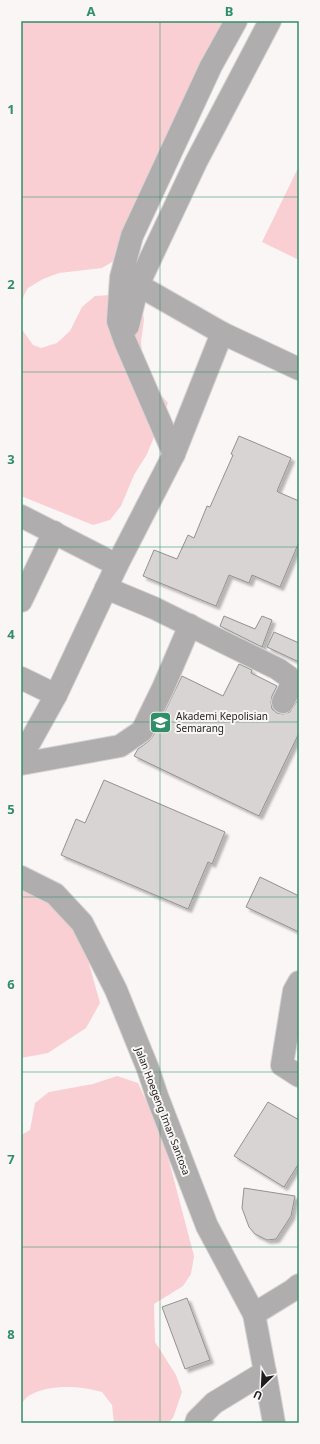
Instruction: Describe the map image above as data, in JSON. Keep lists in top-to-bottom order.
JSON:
{
  "streets": {
    "lane": ["Jalan Hoegeng Iman Santosa"]
  },
  "places": {
    "school or university": ["Akademi Kepolisian Semarang"]
  },
  "north": "bottom left",
  "grid": {
    "columns": ["A", "B"],
    "rows": [
      "1",
      "2",
      "3",
      "4",
      "5",
      "6",
      "7",
      "8"
    ]
  }
}
